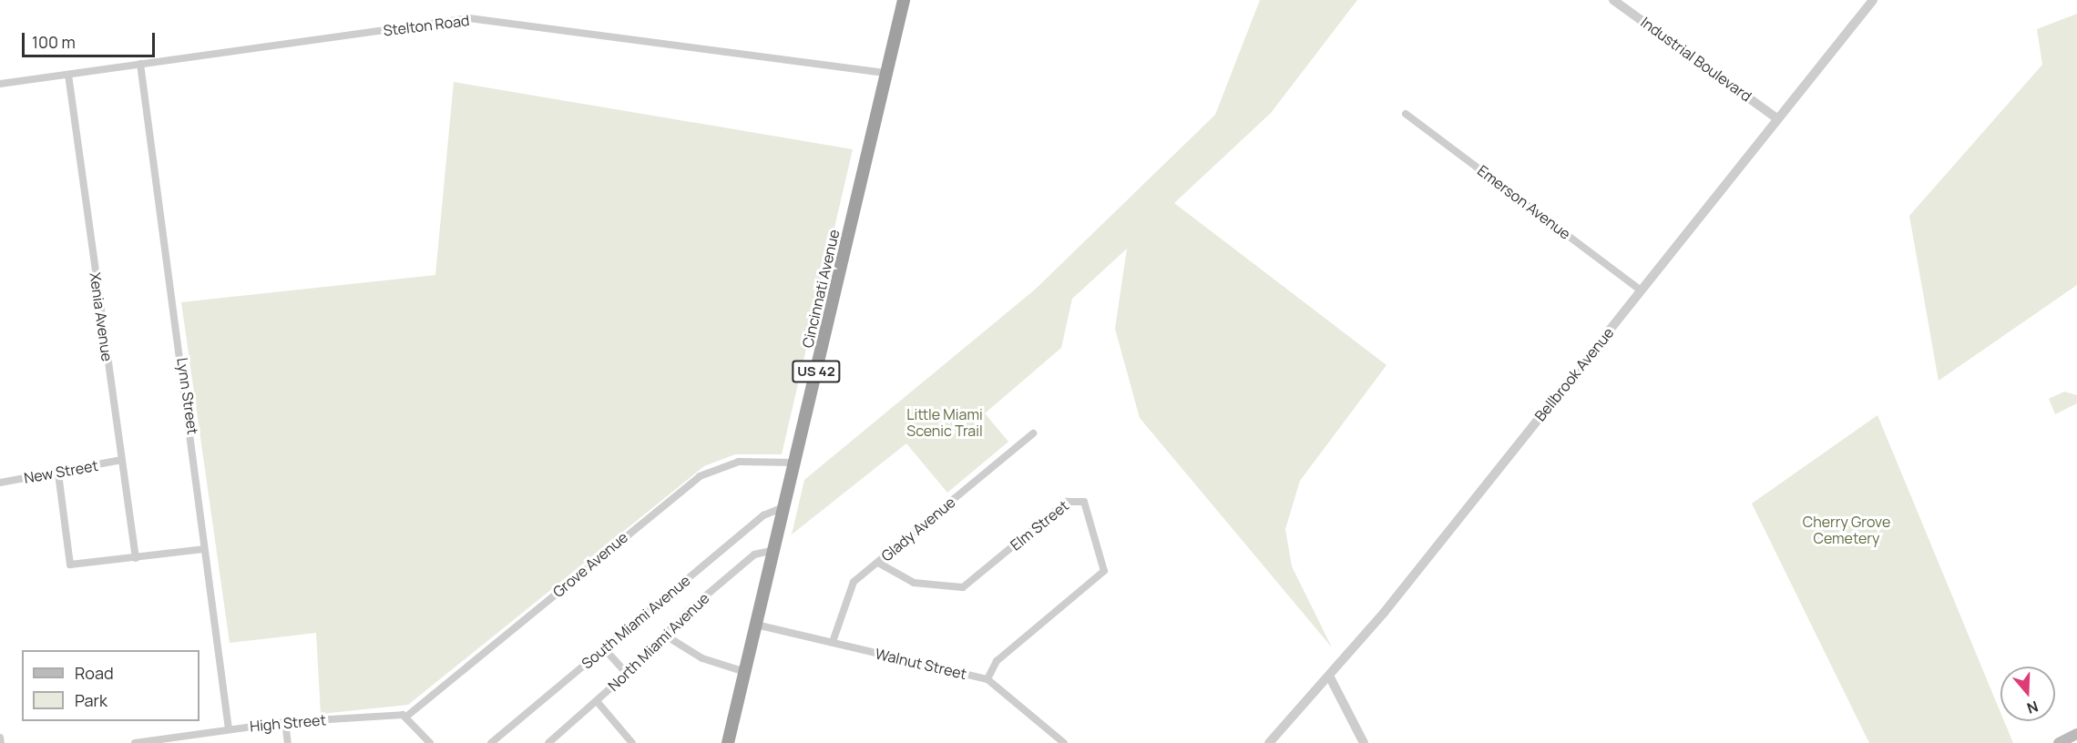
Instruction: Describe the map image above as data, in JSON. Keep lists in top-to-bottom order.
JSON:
{
  "streets": {
    "highway": ["Cincinnati Avenue", "US 42"],
    "street": [
      "Stelton Road",
      "Industrial Boulevard",
      "Emerson Avenue",
      "Xenia Avenue",
      "Bellbrook Avenue",
      "Lynn Street",
      "New Street",
      "Elm Street",
      "Glady Avenue",
      "Grove Avenue",
      "South Miami Avenue",
      "North Miami Avenue",
      "Walnut Street",
      "High Street"
    ]
  },
  "crossings": [
    ["Stelton Road", "Cincinnati Avenue"],
    ["Stelton Road", "Xenia Avenue"],
    ["Stelton Road", "Lynn Street"],
    ["Industrial Boulevard", "Bellbrook Avenue"],
    ["Emerson Avenue", "Bellbrook Avenue"],
    ["Cincinnati Avenue", "Grove Avenue"],
    ["Cincinnati Avenue", "South Miami Avenue"],
    ["Cincinnati Avenue", "North Miami Avenue"],
    ["Cincinnati Avenue", "Walnut Street"],
    ["Xenia Avenue", "New Street"],
    ["Lynn Street", "High Street"],
    ["Elm Street", "Glady Avenue"],
    ["Elm Street", "Walnut Street"],
    ["Glady Avenue", "Walnut Street"],
    ["Grove Avenue", "High Street"]
  ],
  "parks": ["Little Miami Scenic Trail", "Cherry Grove Cemetery"],
  "legend": ["Road", "Park"],
  "scale_bar": "100 m",
  "north": "bottom"
}
